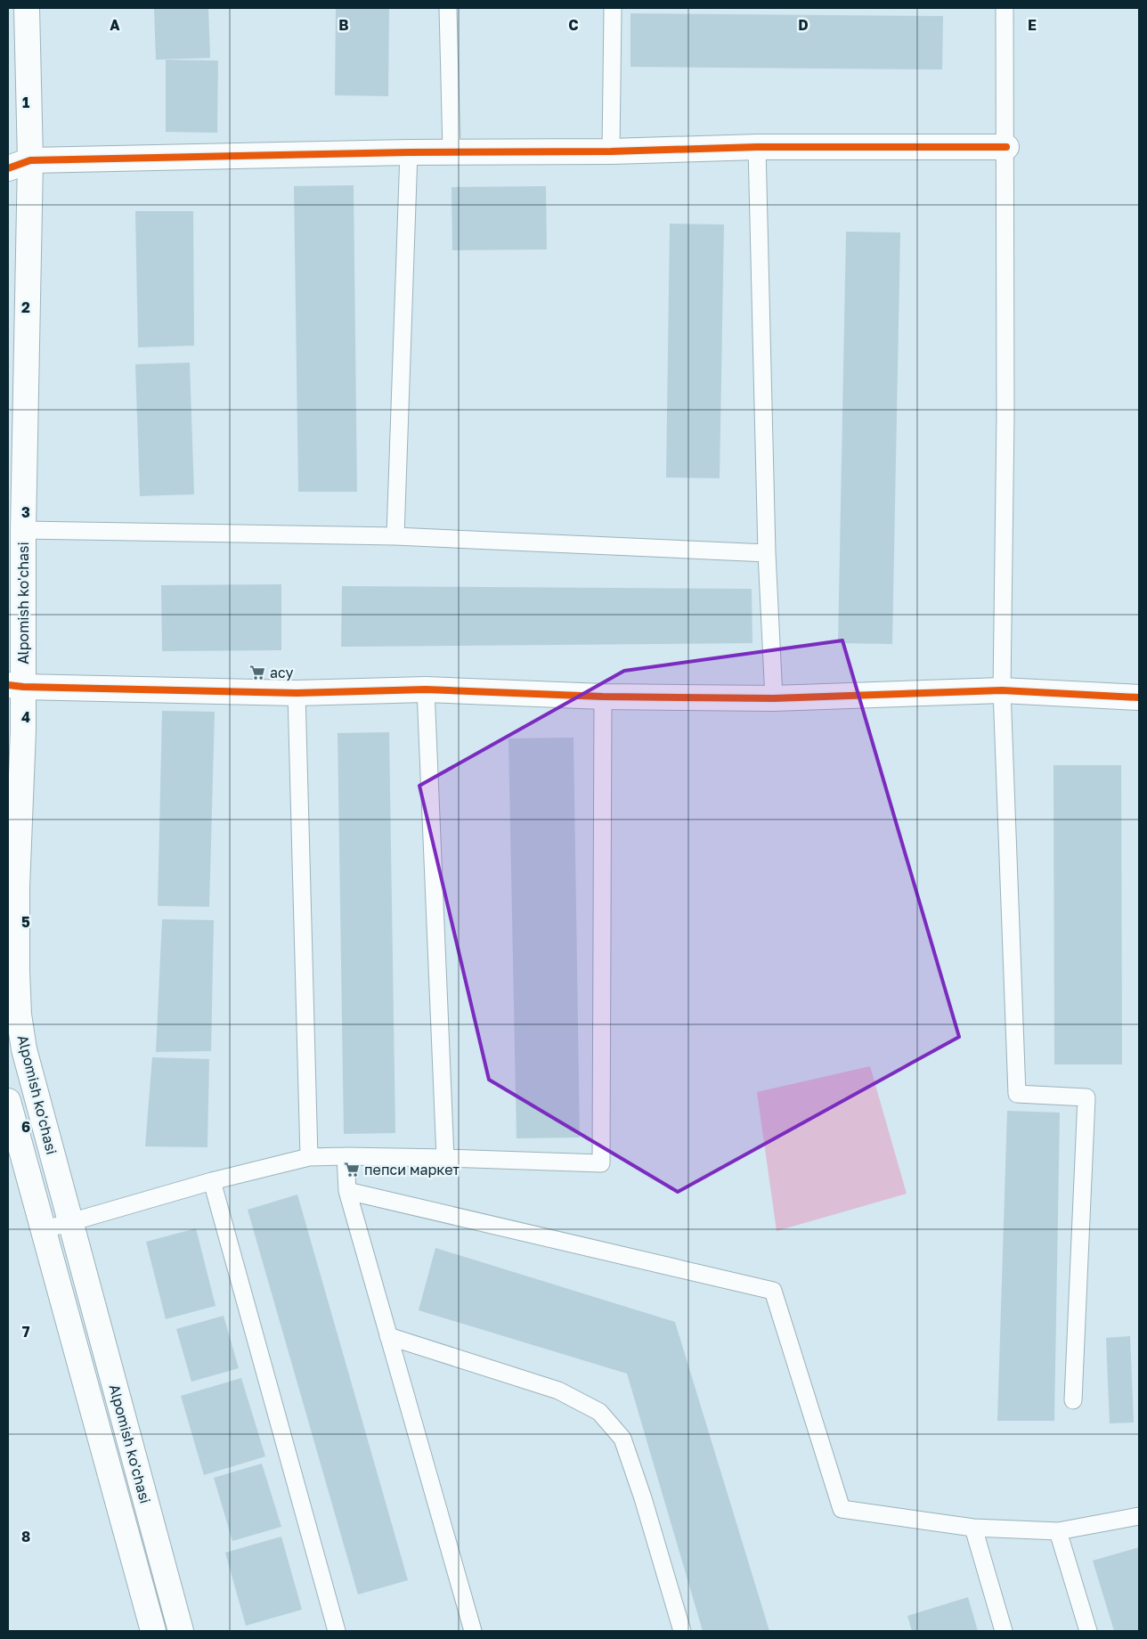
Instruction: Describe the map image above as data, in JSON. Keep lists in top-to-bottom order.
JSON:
{
  "streets": {
    "main road": ["Alpomish ko'chasi"]
  },
  "places": {
    "supermarket": ["асу", "пепси маркет"]
  },
  "grid": {
    "columns": [
      "A",
      "B",
      "C",
      "D",
      "E"
    ],
    "rows": [
      "1",
      "2",
      "3",
      "4",
      "5",
      "6",
      "7",
      "8"
    ]
  }
}
